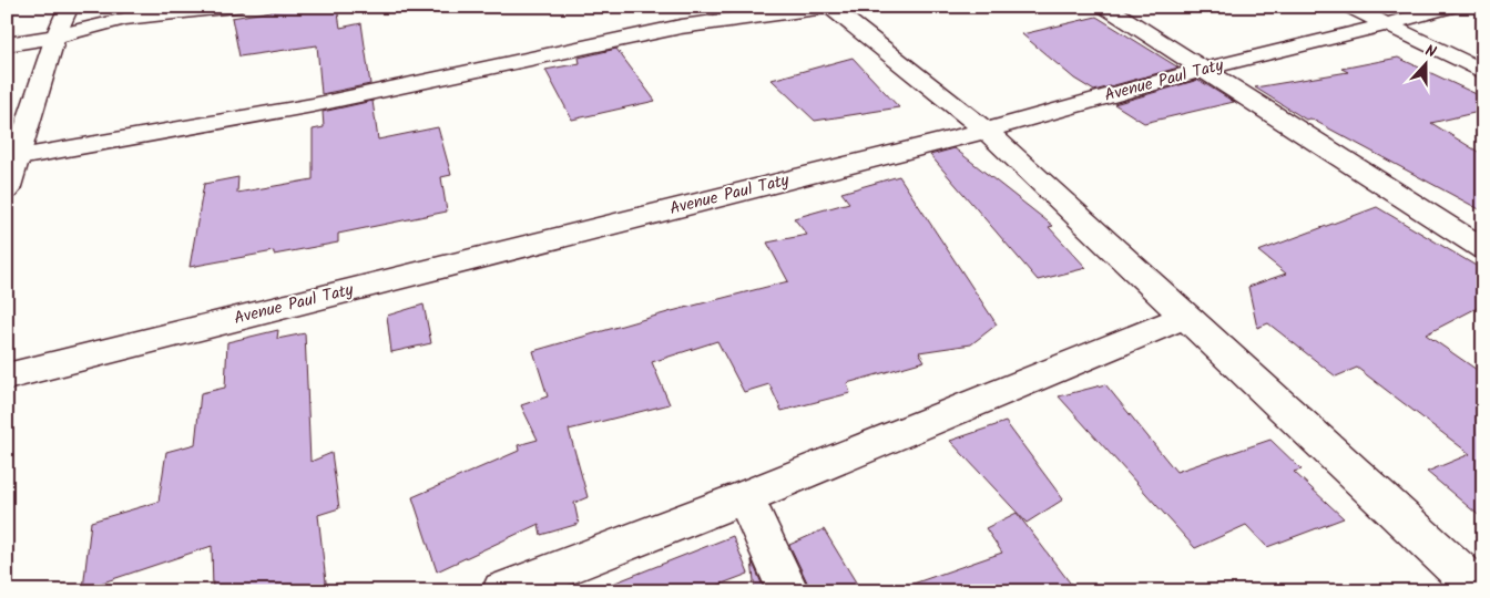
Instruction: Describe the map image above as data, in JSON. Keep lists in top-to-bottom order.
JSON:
{
  "streets": {
    "street": ["Avenue Paul Taty"]
  },
  "north": "top"
}
